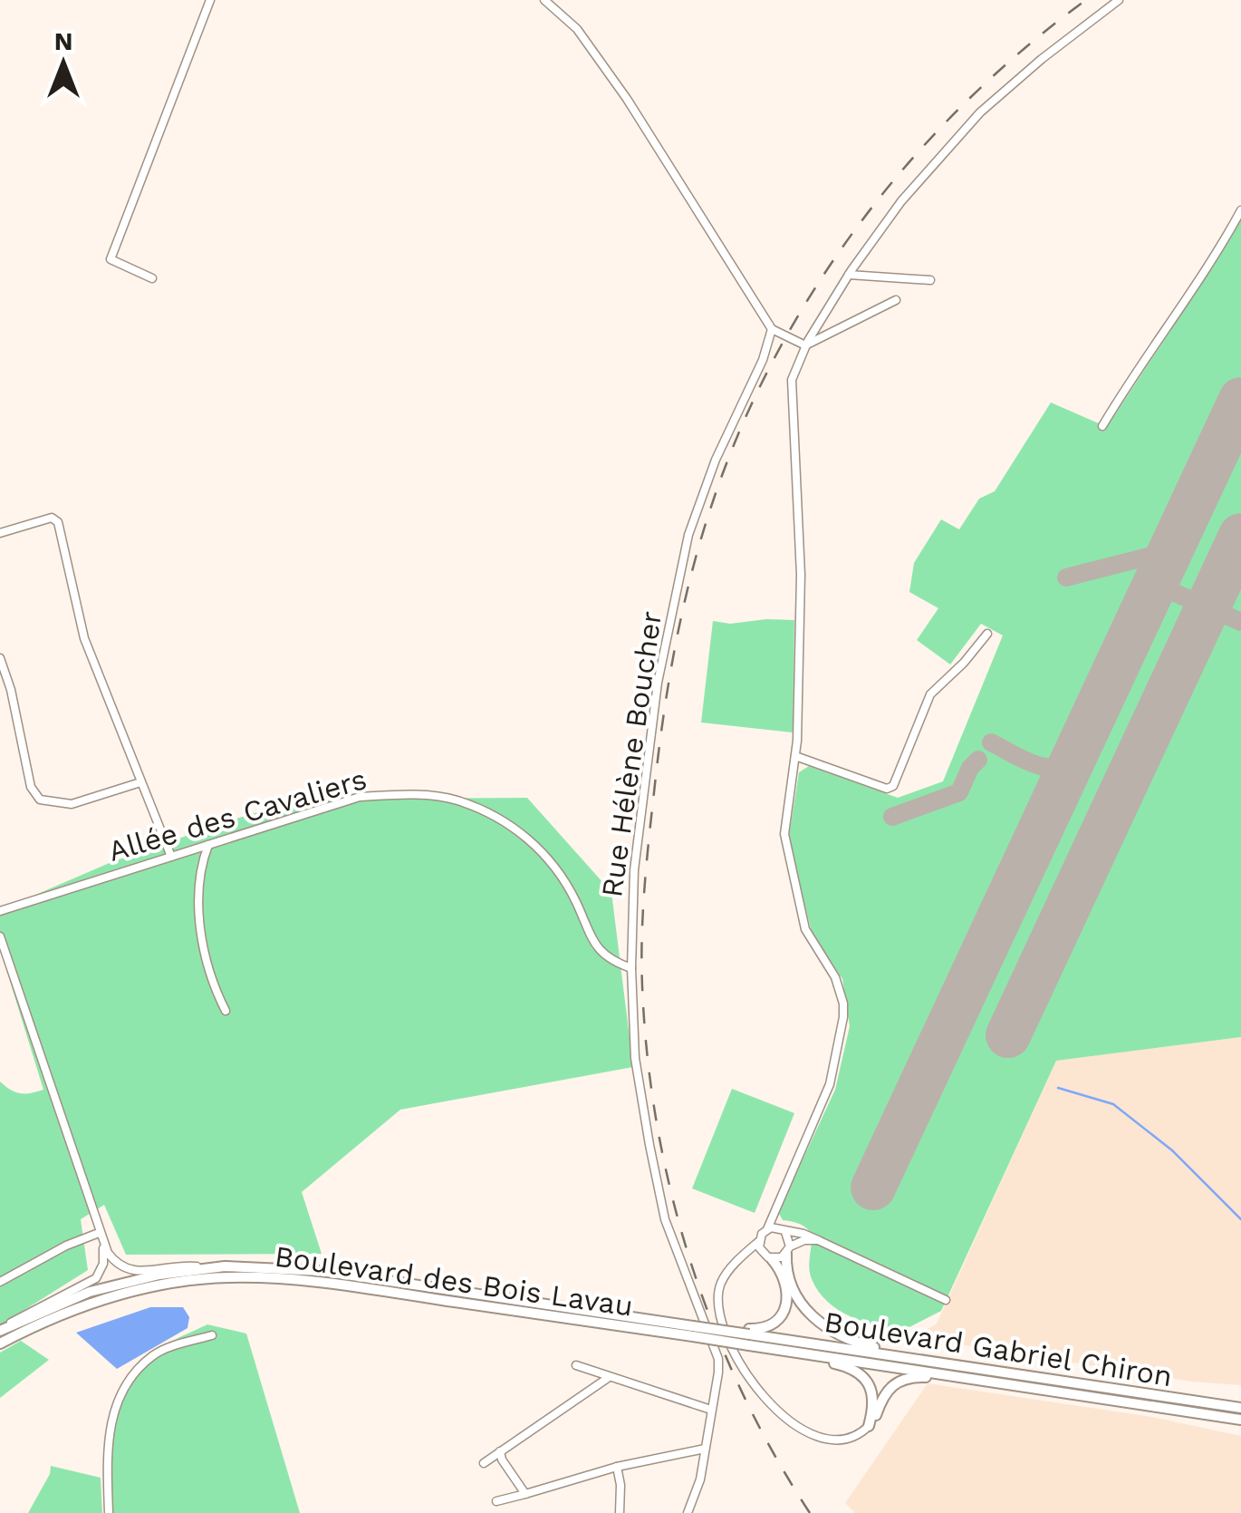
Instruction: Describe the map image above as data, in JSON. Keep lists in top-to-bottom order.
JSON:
{
  "streets": {
    "main road": ["Boulevard des Bois Lavau", "Boulevard Gabriel Chiron"],
    "street": ["Rue Hélène Boucher", "Allée des Cavaliers"]
  },
  "crossings": [
    ["Rue Hélène Boucher", "Allée des Cavaliers"],
    ["Boulevard des Bois Lavau", "Boulevard Gabriel Chiron"]
  ],
  "north": "top"
}
